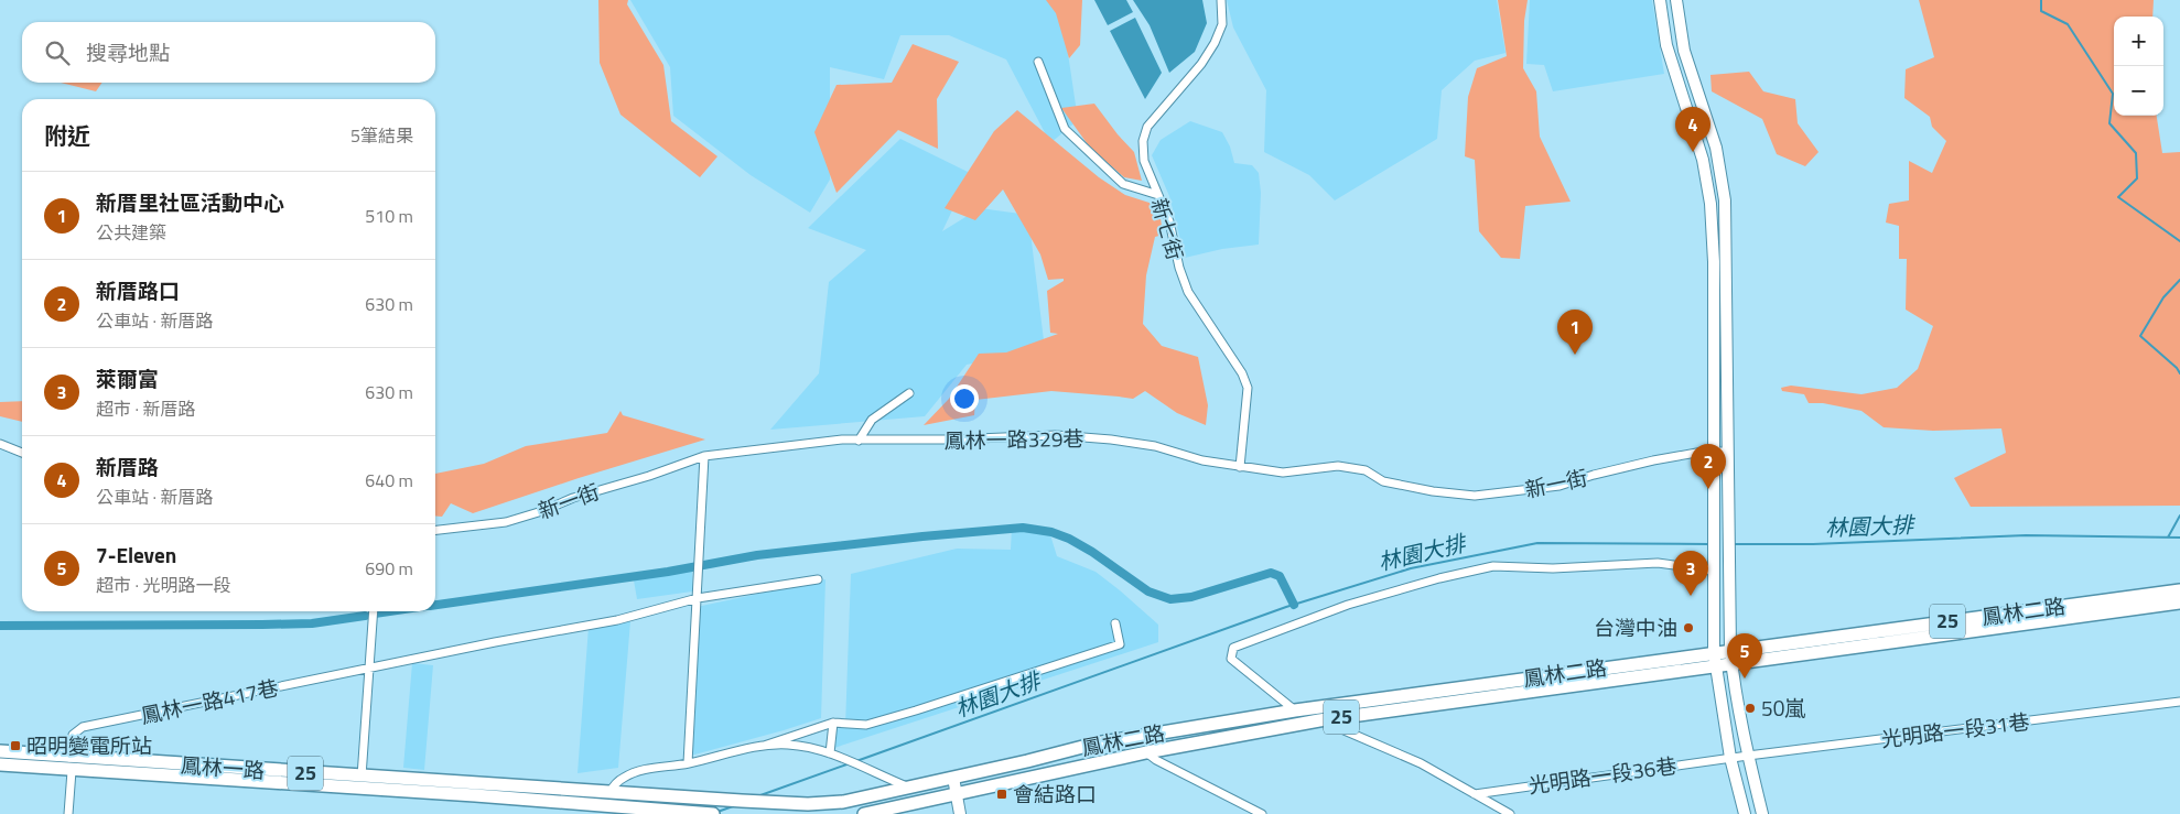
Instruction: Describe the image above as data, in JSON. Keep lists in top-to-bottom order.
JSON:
{
  "streets": {
    "main road": ["鳳林二路", "25", "鳳林一路"],
    "street": [
      "新七街",
      "鳳林一路329巷",
      "新一街",
      "鳳林一路417巷",
      "光明路一段31巷",
      "光明路一段36巷"
    ]
  },
  "crossings": [
    ["新七街", "鳳林一路329巷"],
    ["鳳林一路329巷", "新一街"],
    ["鳳林二路", "25"],
    ["25", "鳳林一路"],
    ["鳳林一路417巷", "鳳林一路"],
    ["光明路一段31巷", "光明路一段36巷"]
  ],
  "water": ["林園大排"],
  "places": {
    "other": ["台灣中油", "50嵐"],
    "transit": ["昭明變電所站", "會結路口"]
  },
  "page": {
    "map_buttons": ["+", "−"],
    "search": "搜尋地點",
    "heading": ["附近", "5筆結果"],
    "pins": [
      "4",
      "1",
      "2",
      "3",
      "5"
    ],
    "list": [
      {
        "mark": "1",
        "name": "新厝里社區活動中心",
        "note": "公共建築",
        "value": "510 m"
      },
      {
        "mark": "2",
        "name": "新厝路口",
        "note": "公車站 · 新厝路",
        "value": "630 m"
      },
      {
        "mark": "3",
        "name": "萊爾富",
        "note": "超市 · 新厝路",
        "value": "630 m"
      },
      {
        "mark": "4",
        "name": "新厝路",
        "note": "公車站 · 新厝路",
        "value": "640 m"
      },
      {
        "mark": "5",
        "name": "7-Eleven",
        "note": "超市 · 光明路一段",
        "value": "690 m"
      }
    ]
  }
}
